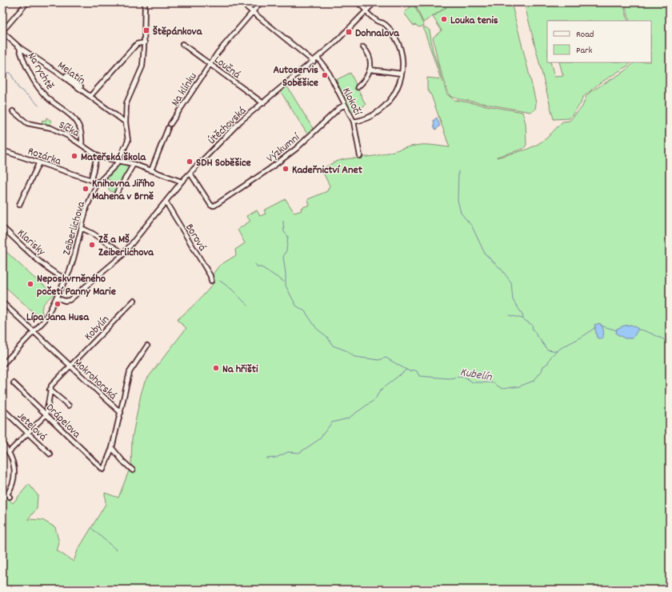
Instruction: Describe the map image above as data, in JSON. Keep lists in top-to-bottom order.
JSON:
{
  "streets": {
    "street": [
      "Loučná",
      "Na rychtě",
      "Melatín",
      "Na klínku",
      "Klokočí",
      "Útěchovská",
      "Síčka",
      "Výzkumní",
      "Rozárka",
      "Zeiberlichova",
      "Borová",
      "Klarisky",
      "Kobylín",
      "Mokrohorská",
      "Drápelova",
      "Jetelová"
    ]
  },
  "crossings": [
    ["Loučná", "Na klínku"],
    ["Loučná", "Útěchovská"],
    ["Na rychtě", "Melatín"],
    ["Na rychtě", "Síčka"],
    ["Melatín", "Zeiberlichova"],
    ["Klokočí", "Útěchovská"],
    ["Klokočí", "Výzkumní"],
    ["Útěchovská", "Síčka"],
    ["Útěchovská", "Výzkumní"],
    ["Útěchovská", "Zeiberlichova"],
    ["Útěchovská", "Borová"],
    ["Síčka", "Zeiberlichova"],
    ["Rozárka", "Zeiberlichova"],
    ["Zeiberlichova", "Klarisky"],
    ["Zeiberlichova", "Mokrohorská"],
    ["Kobylín", "Mokrohorská"],
    ["Mokrohorská", "Drápelova"]
  ],
  "water": ["Kubelín"],
  "places": {
    "other": [
      "Louka tenis",
      "Autoservis Soběšice",
      "Mateřská škola",
      "SDH Soběšice",
      "Kadeřnictví Anet",
      "Knihovna Jiřího Mahena v Brně",
      "ZŠ a MŠ Zeiberlichova",
      "Neposkvrněného početí Panny Marie",
      "Lípa Jana Husa",
      "Na hřišti"
    ],
    "transit": ["Štěpánkova", "Dohnalova"]
  },
  "legend": ["Road", "Park"]
}
